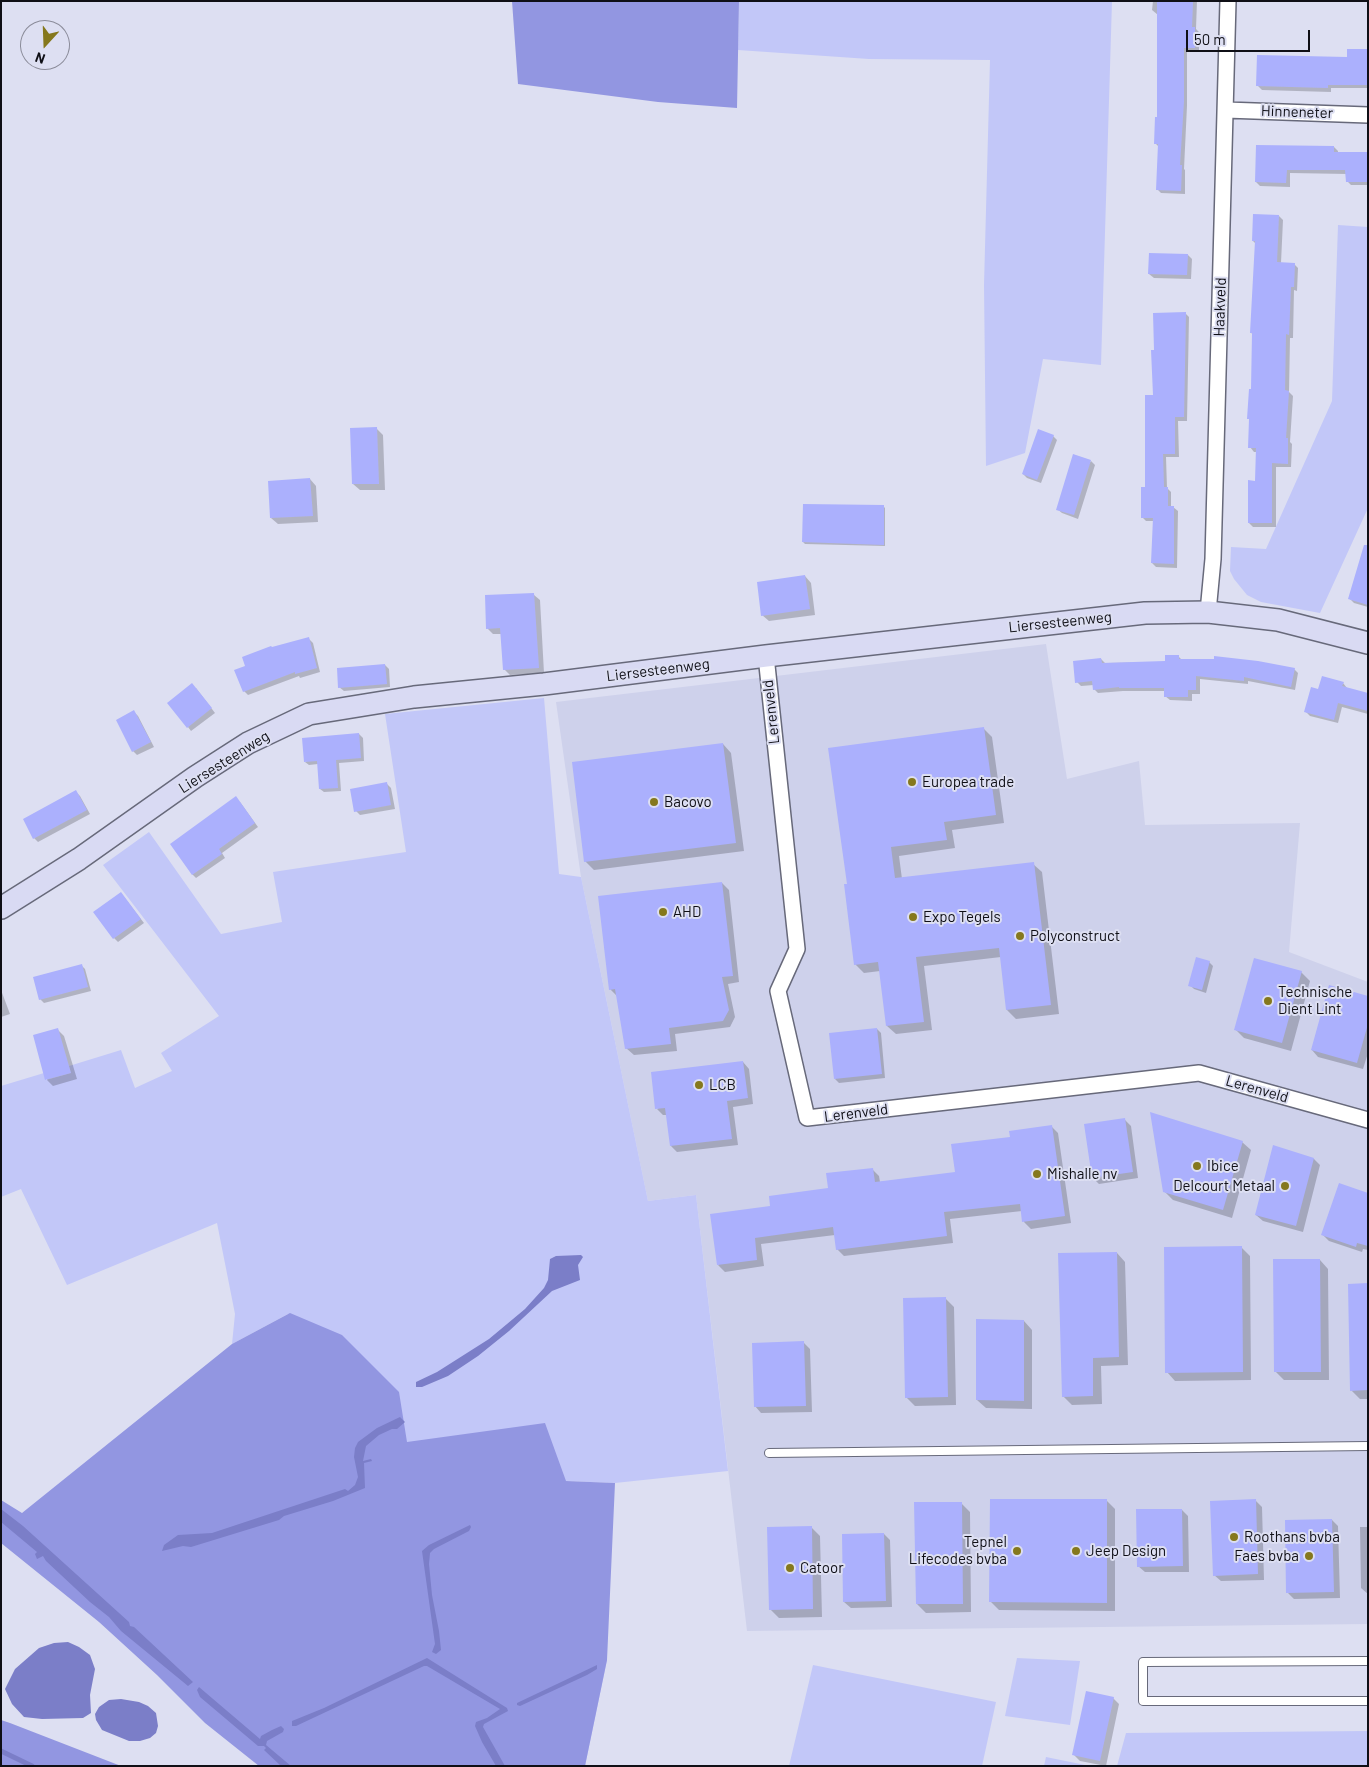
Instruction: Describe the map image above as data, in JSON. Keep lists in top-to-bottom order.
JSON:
{
  "streets": {
    "street": [
      "Hinneneter",
      "Haakveld",
      "Liersesteenweg",
      "Lerenveld"
    ]
  },
  "crossings": [
    ["Hinneneter", "Haakveld"],
    ["Haakveld", "Liersesteenweg"],
    ["Liersesteenweg", "Lerenveld"]
  ],
  "places": [
    "Europea trade",
    "Bacovo",
    "AHD",
    "Expo Tegels",
    "Polyconstruct",
    "Technische Dient Lint",
    "LCB",
    "Ibice",
    "Mishalle nv",
    "Delcourt Metaal",
    "Roothans bvba",
    "Tepnel Lifecodes bvba",
    "Jeep Design",
    "Faes bvba",
    "Catoor"
  ],
  "scale_bar": "50 m",
  "north": "bottom"
}
